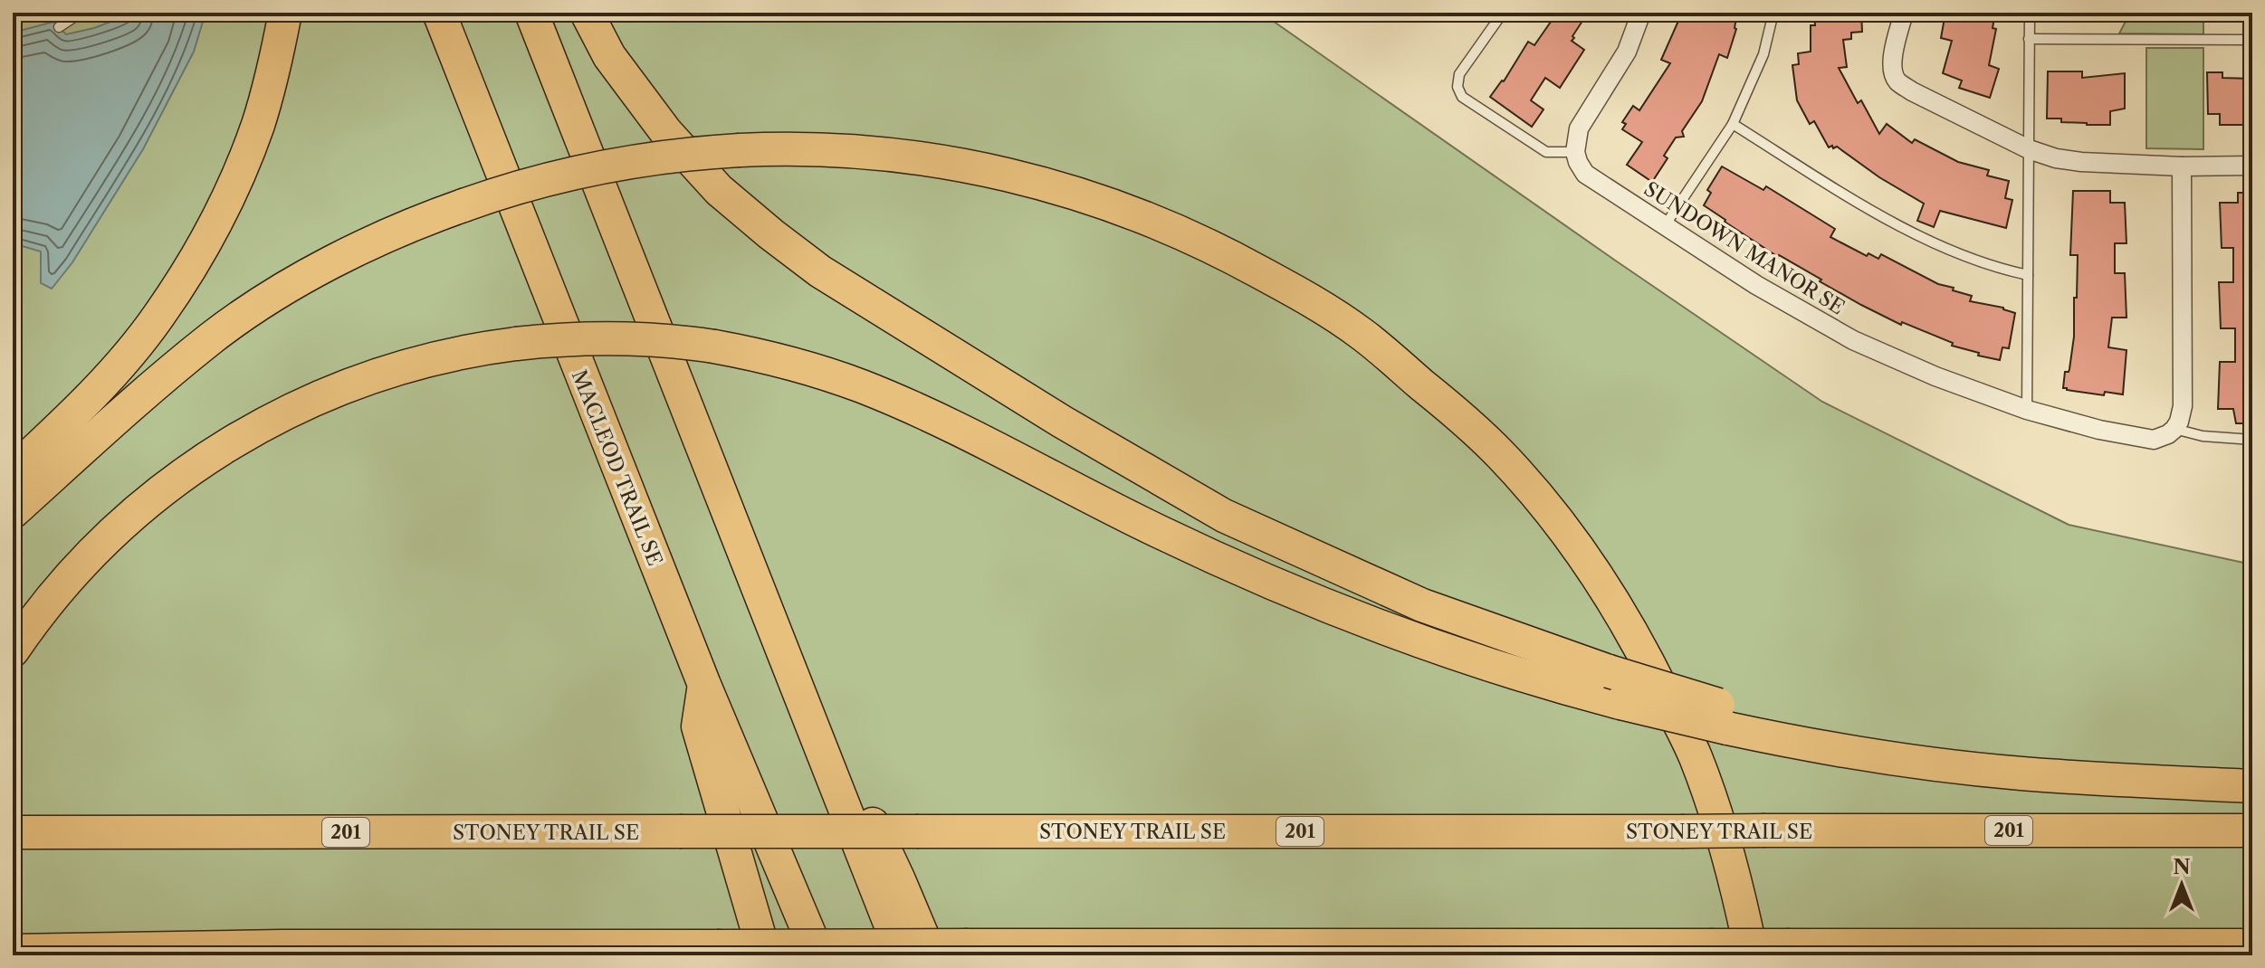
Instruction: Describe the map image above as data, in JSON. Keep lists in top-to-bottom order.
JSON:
{
  "streets": {
    "highway": ["MACLEOD TRAIL SE", "201", "STONEY TRAIL SE"],
    "street": ["SUNDOWN MANOR SE"]
  },
  "north": "top"
}
